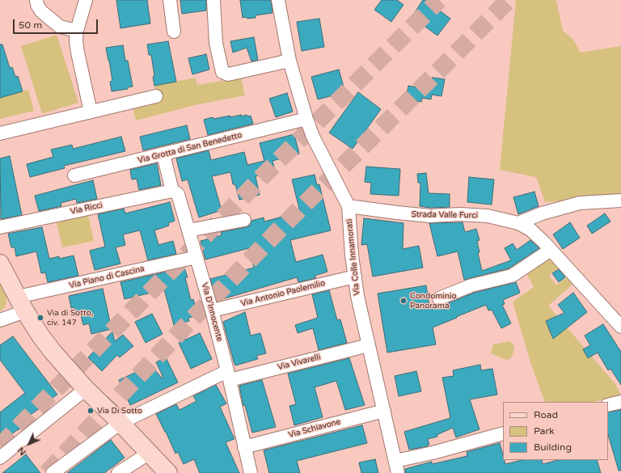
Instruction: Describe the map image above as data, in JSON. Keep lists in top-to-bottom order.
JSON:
{
  "streets": {
    "street": [
      "Via Grotta di San Benedetto",
      "Via Ricci",
      "Strada Valle Furci",
      "Via Colle Innamorati",
      "Via Piano di Cascina",
      "Via Antonio Paolemilio",
      "Via D'Innocente",
      "Via Vivarelli",
      "Via Schiavone"
    ]
  },
  "crossings": [
    ["Via Grotta di San Benedetto", "Via Colle Innamorati"],
    ["Via Grotta di San Benedetto", "Via D'Innocente"],
    ["Via Ricci", "Via D'Innocente"],
    ["Strada Valle Furci", "Via Colle Innamorati"],
    ["Via Colle Innamorati", "Via Antonio Paolemilio"],
    ["Via Colle Innamorati", "Via Vivarelli"],
    ["Via Colle Innamorati", "Via Schiavone"],
    ["Via Piano di Cascina", "Via D'Innocente"],
    ["Via Antonio Paolemilio", "Via D'Innocente"],
    ["Via D'Innocente", "Via Vivarelli"],
    ["Via D'Innocente", "Via Schiavone"]
  ],
  "places": ["Condominio Panorama", "Via di Sotto, civ. 147", "Via Di Sotto"],
  "legend": ["Road", "Park", "Building"],
  "scale_bar": "50 m",
  "north": "bottom left"
}
